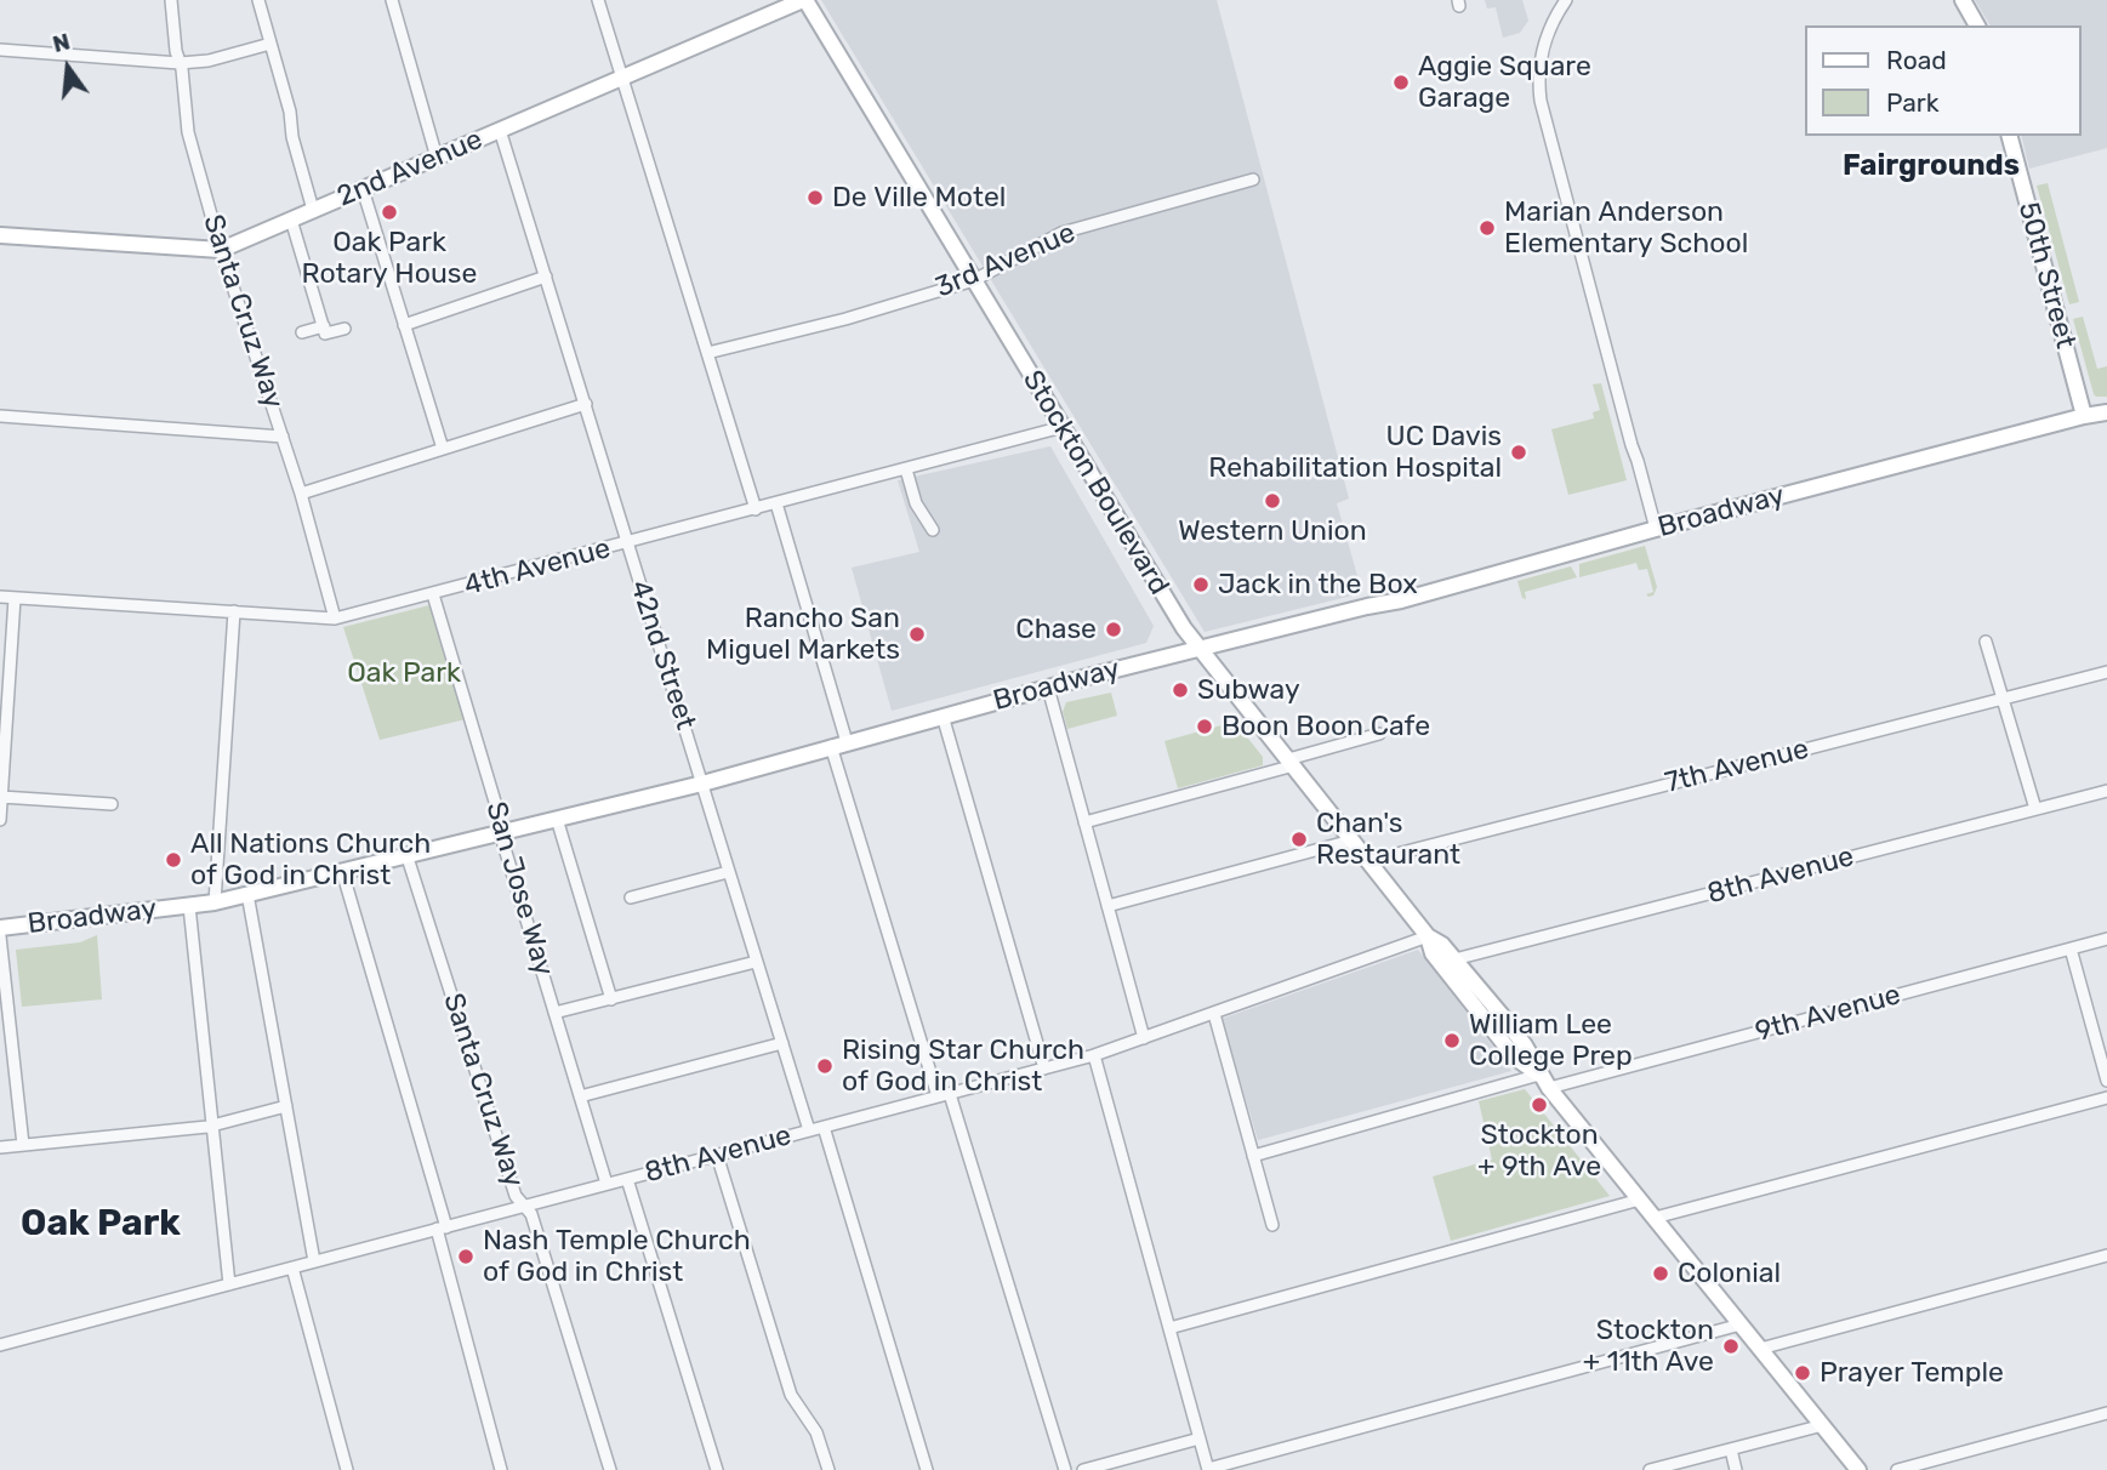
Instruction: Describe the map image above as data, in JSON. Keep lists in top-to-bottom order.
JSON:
{
  "streets": {
    "main road": [
      "2nd Avenue",
      "50th Street",
      "Stockton Boulevard",
      "Broadway"
    ],
    "street": [
      "3rd Avenue",
      "Santa Cruz Way",
      "4th Avenue",
      "42nd Street",
      "7th Avenue",
      "8th Avenue",
      "San Jose Way",
      "9th Avenue"
    ]
  },
  "crossings": [
    ["2nd Avenue", "Santa Cruz Way"],
    ["2nd Avenue", "Stockton Boulevard"],
    ["2nd Avenue", "42nd Street"],
    ["3rd Avenue", "Stockton Boulevard"],
    ["50th Street", "Broadway"],
    ["Santa Cruz Way", "Broadway"],
    ["Santa Cruz Way", "4th Avenue"],
    ["Santa Cruz Way", "8th Avenue"],
    ["Stockton Boulevard", "Broadway"],
    ["Stockton Boulevard", "4th Avenue"],
    ["Stockton Boulevard", "7th Avenue"],
    ["Stockton Boulevard", "8th Avenue"],
    ["Stockton Boulevard", "9th Avenue"],
    ["Broadway", "42nd Street"],
    ["Broadway", "San Jose Way"],
    ["4th Avenue", "42nd Street"],
    ["4th Avenue", "San Jose Way"],
    ["42nd Street", "8th Avenue"],
    ["8th Avenue", "San Jose Way"]
  ],
  "districts": ["Fairgrounds", "Oak Park"],
  "parks": ["Oak Park"],
  "places": [
    "Aggie Square Garage",
    "De Ville Motel",
    "Oak Park Rotary House",
    "Marian Anderson Elementary School",
    "UC Davis Rehabilitation Hospital",
    "Western Union",
    "Jack in the Box",
    "Chase",
    "Rancho San Miguel Markets",
    "Subway",
    "Boon Boon Cafe",
    "Chan's Restaurant",
    "All Nations Church of God in Christ",
    "William Lee College Prep",
    "Rising Star Church of God in Christ",
    "Stockton + 9th Ave",
    "Nash Temple Church of God in Christ",
    "Colonial",
    "Stockton + 11th Ave",
    "Prayer Temple"
  ],
  "legend": ["Road", "Park"],
  "north": "top"
}
